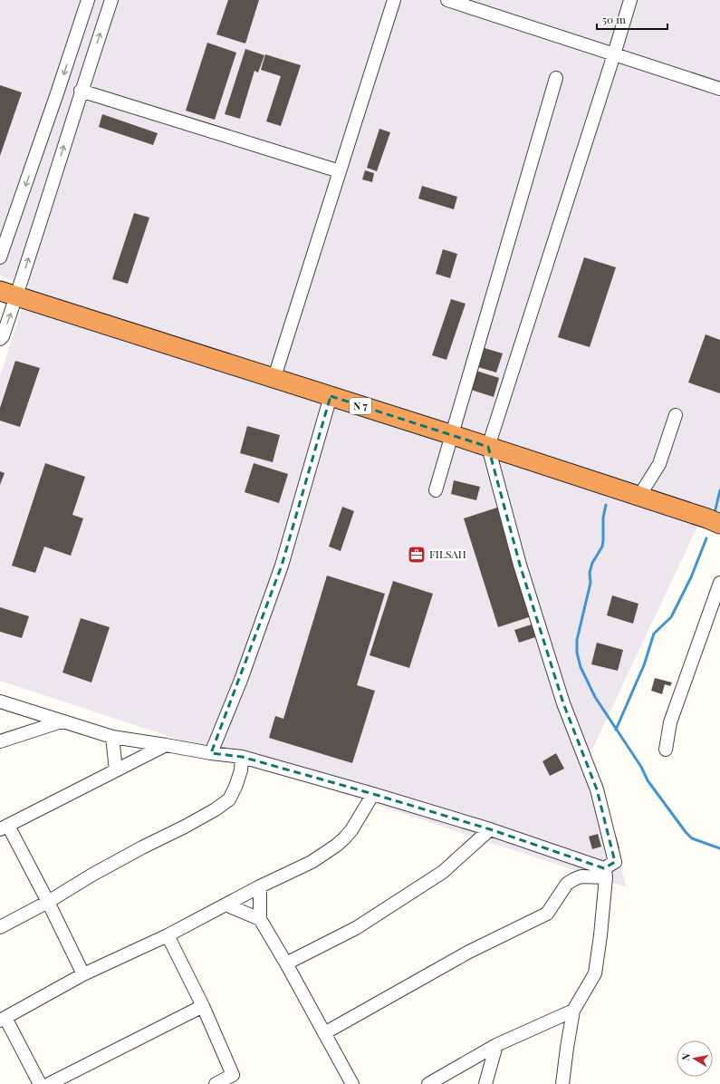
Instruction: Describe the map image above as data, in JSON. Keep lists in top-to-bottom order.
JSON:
{
  "streets": {
    "highway": ["N 7"]
  },
  "places": {
    "office": ["FILSAH"]
  },
  "scale_bar": "50 m",
  "north": "left"
}
